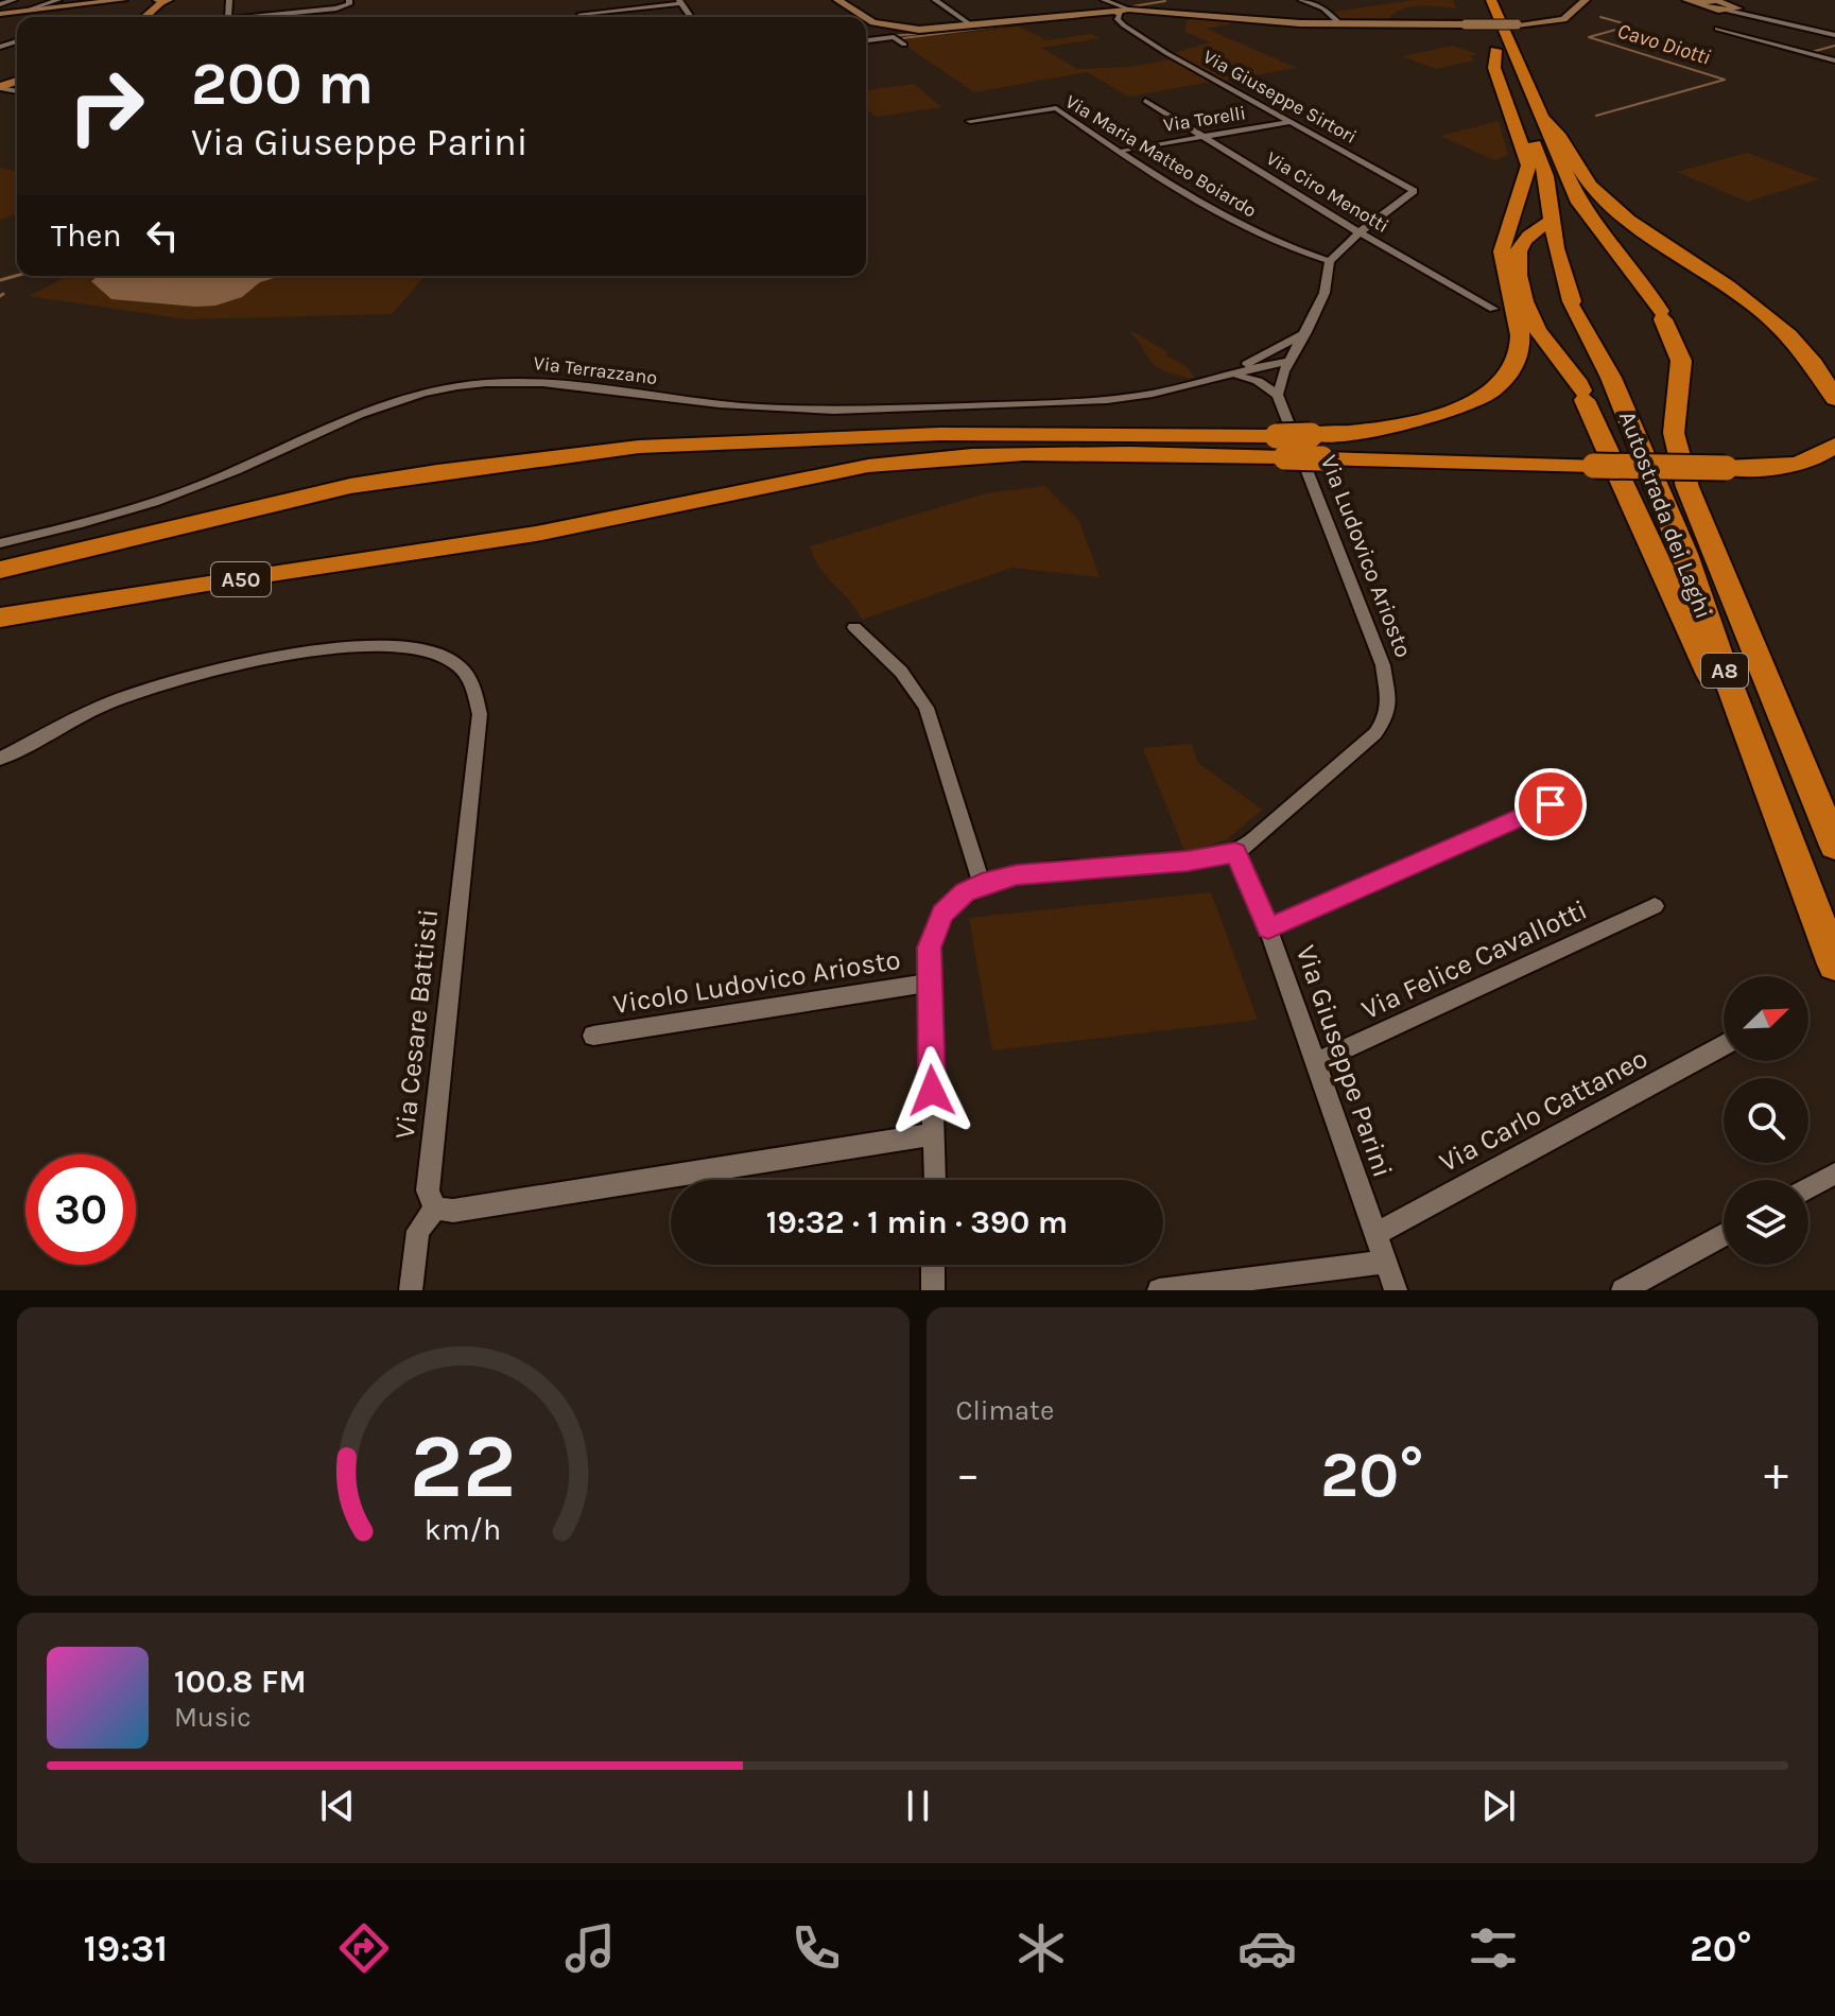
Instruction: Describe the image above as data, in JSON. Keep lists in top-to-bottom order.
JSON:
{
  "streets": {
    "highway": ["Autostrada dei Laghi", "A50", "A8"],
    "street": [
      "Via Giuseppe Sirtori",
      "Via Torelli",
      "Via Maria Matteo Boiardo",
      "Via Ciro Menotti",
      "Via Terrazzano",
      "Via Ludovico Ariosto",
      "Via Felice Cavallotti",
      "Vicolo Ludovico Ariosto",
      "Via Cesare Battisti",
      "Via Giuseppe Parini",
      "Via Carlo Cattaneo"
    ]
  },
  "crossings": [
    ["Via Giuseppe Sirtori", "Via Torelli"],
    ["Via Giuseppe Sirtori", "Via Ciro Menotti"],
    ["Via Torelli", "Via Ciro Menotti"],
    ["Autostrada dei Laghi", "A8"],
    ["Via Ludovico Ariosto", "Via Giuseppe Parini"],
    ["Via Felice Cavallotti", "Via Giuseppe Parini"],
    ["Via Giuseppe Parini", "Via Carlo Cattaneo"]
  ],
  "water": ["Cavo Diotti"],
  "north": "top right",
  "page": {
    "turn": ["200 m", "Via Giuseppe Parini"],
    "then": "Then",
    "limit": "30",
    "trip": "19:32 · 1 min · 390 m",
    "tile": "Climate",
    "heat": ["−", "20°", "+"],
    "song": ["100.8 FM", "Music"],
    "tabs": ["19:31", "20°"],
    "gauge": ["22", "km/h"]
  }
}
